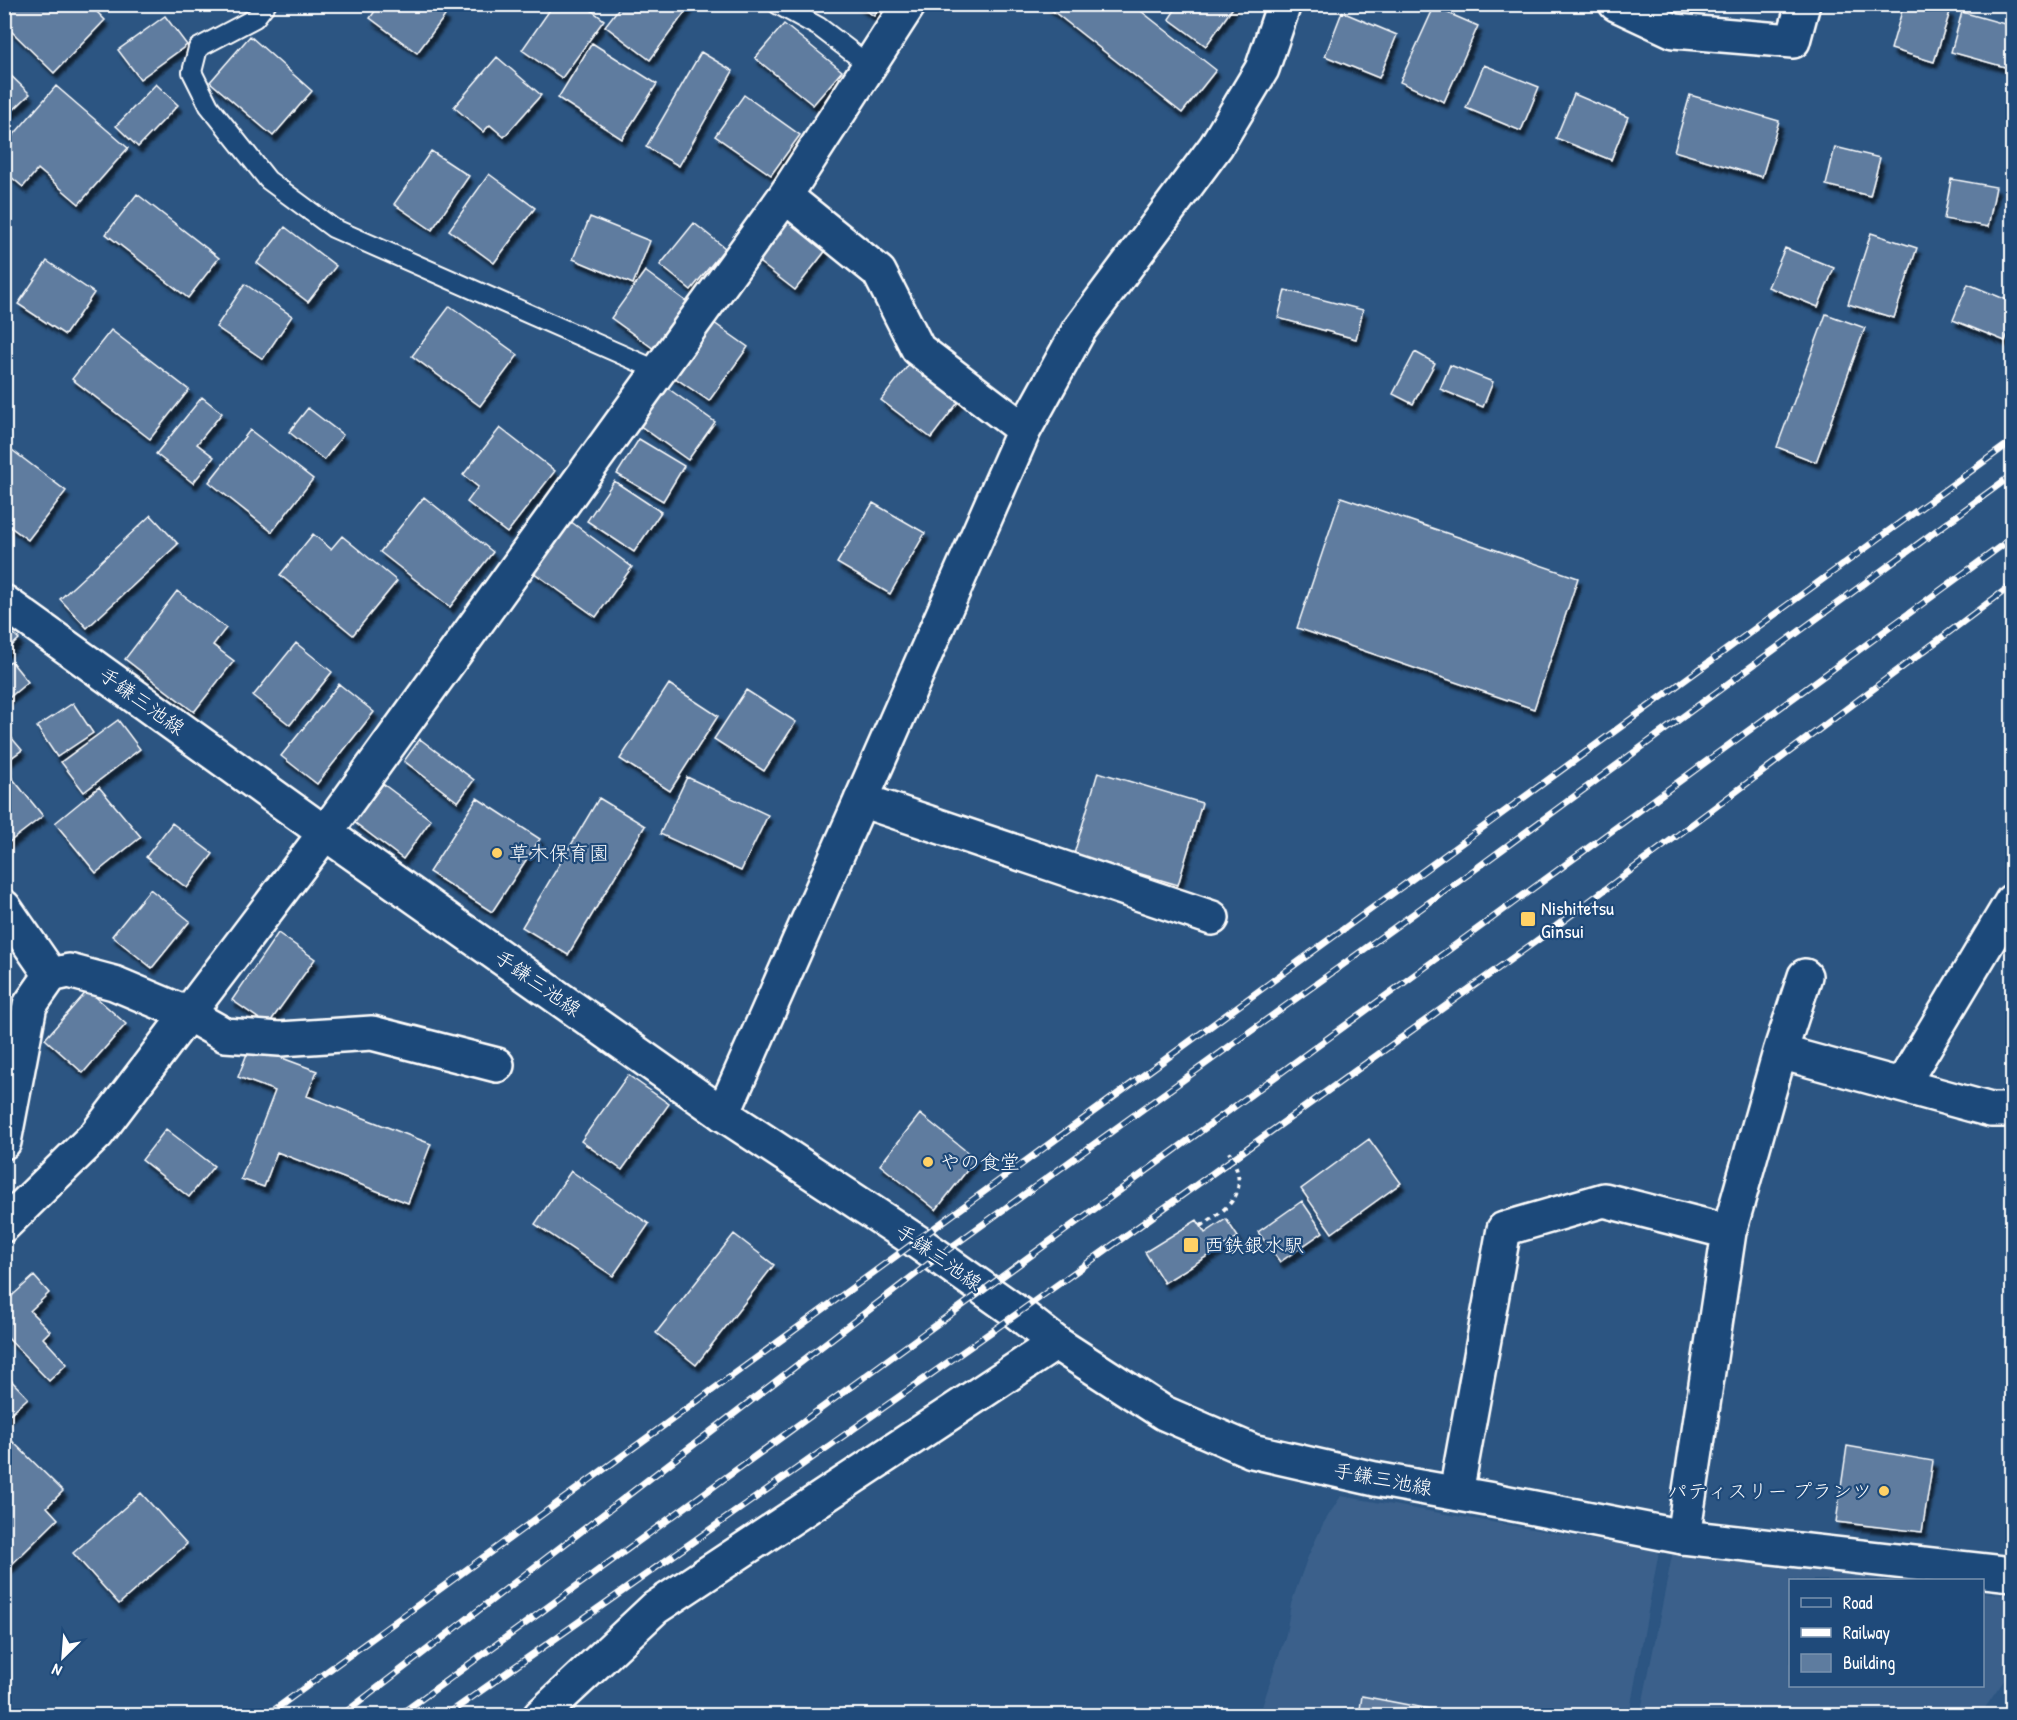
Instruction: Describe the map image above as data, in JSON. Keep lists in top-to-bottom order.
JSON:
{
  "streets": {
    "street": ["手鎌三池線"]
  },
  "places": {
    "other": ["草木保育園", "やの食堂", "パティスリー プランツ"],
    "transit": ["Nishitetsu Ginsui", "西鉄銀水駅"]
  },
  "legend": ["Road", "Railway", "Building"],
  "north": "bottom left"
}
